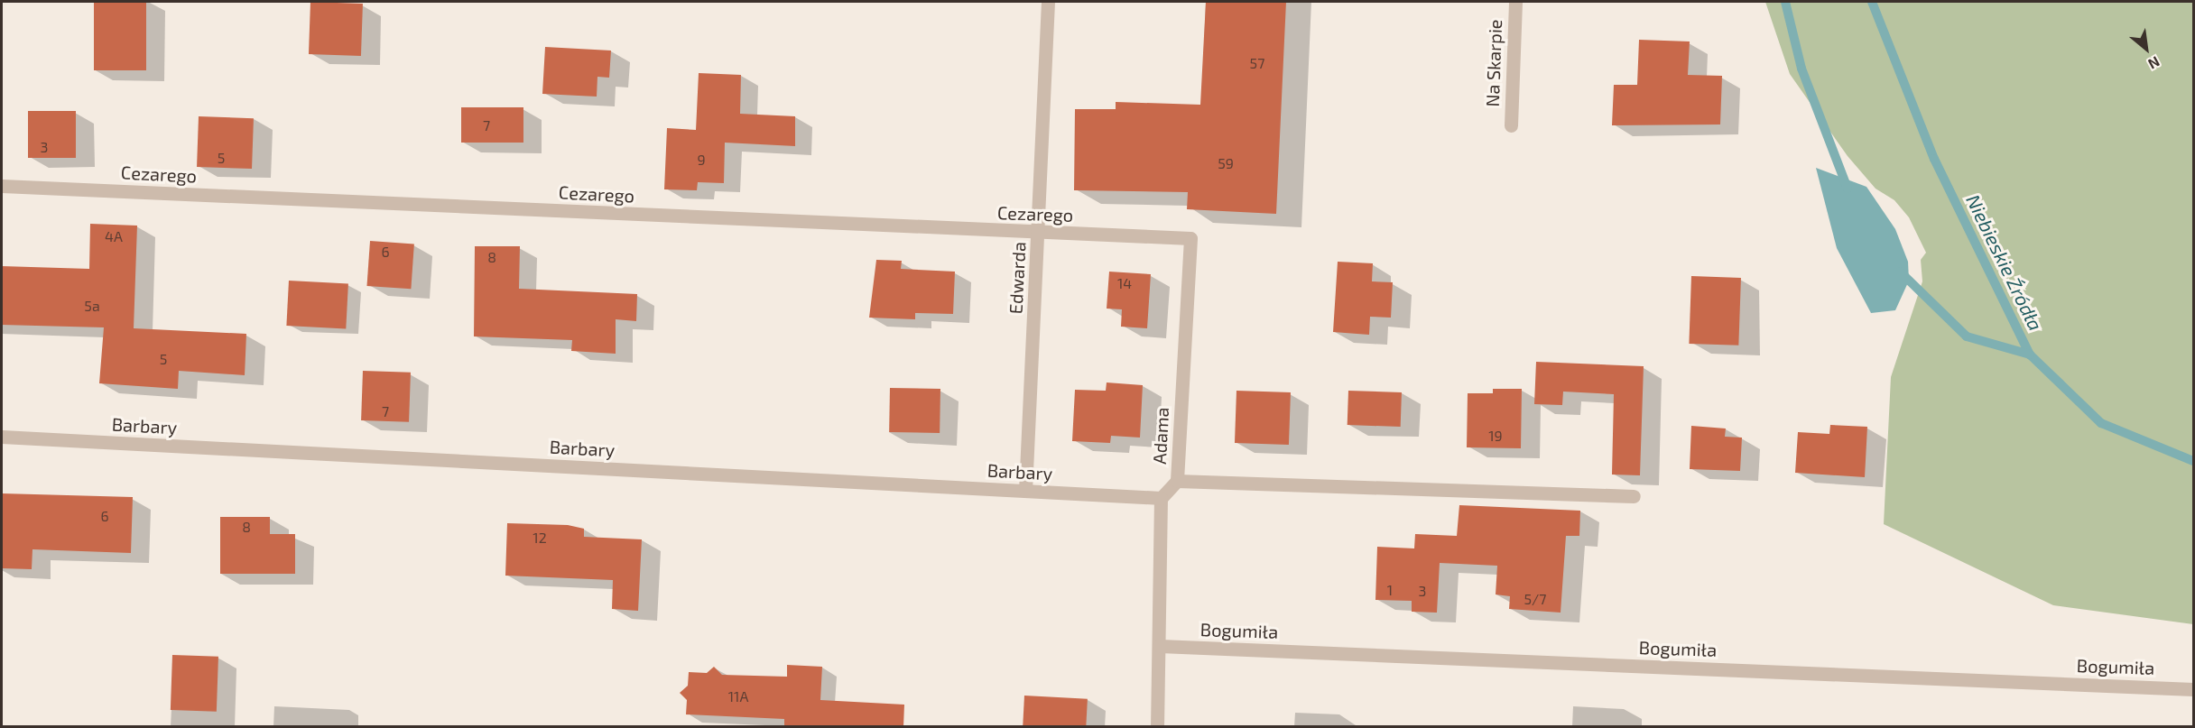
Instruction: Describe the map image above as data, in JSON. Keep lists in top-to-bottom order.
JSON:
{
  "streets": {
    "street": [
      "Na Skarpie",
      "Cezarego",
      "Edwarda",
      "Barbary",
      "Adama",
      "Bogumiła"
    ]
  },
  "crossings": [
    ["Cezarego", "Edwarda"],
    ["Cezarego", "Adama"],
    ["Edwarda", "Barbary"],
    ["Barbary", "Adama"]
  ],
  "water": ["Niebieskie Źródła"],
  "house_numbers": [
    "57",
    "7",
    "3",
    "5",
    "9",
    "59",
    "4A",
    "6",
    "8",
    "14",
    "5a",
    "5",
    "7",
    "19",
    "6",
    "8",
    "12",
    "1",
    "3",
    "5/7",
    "11A"
  ],
  "north": "bottom right"
}
